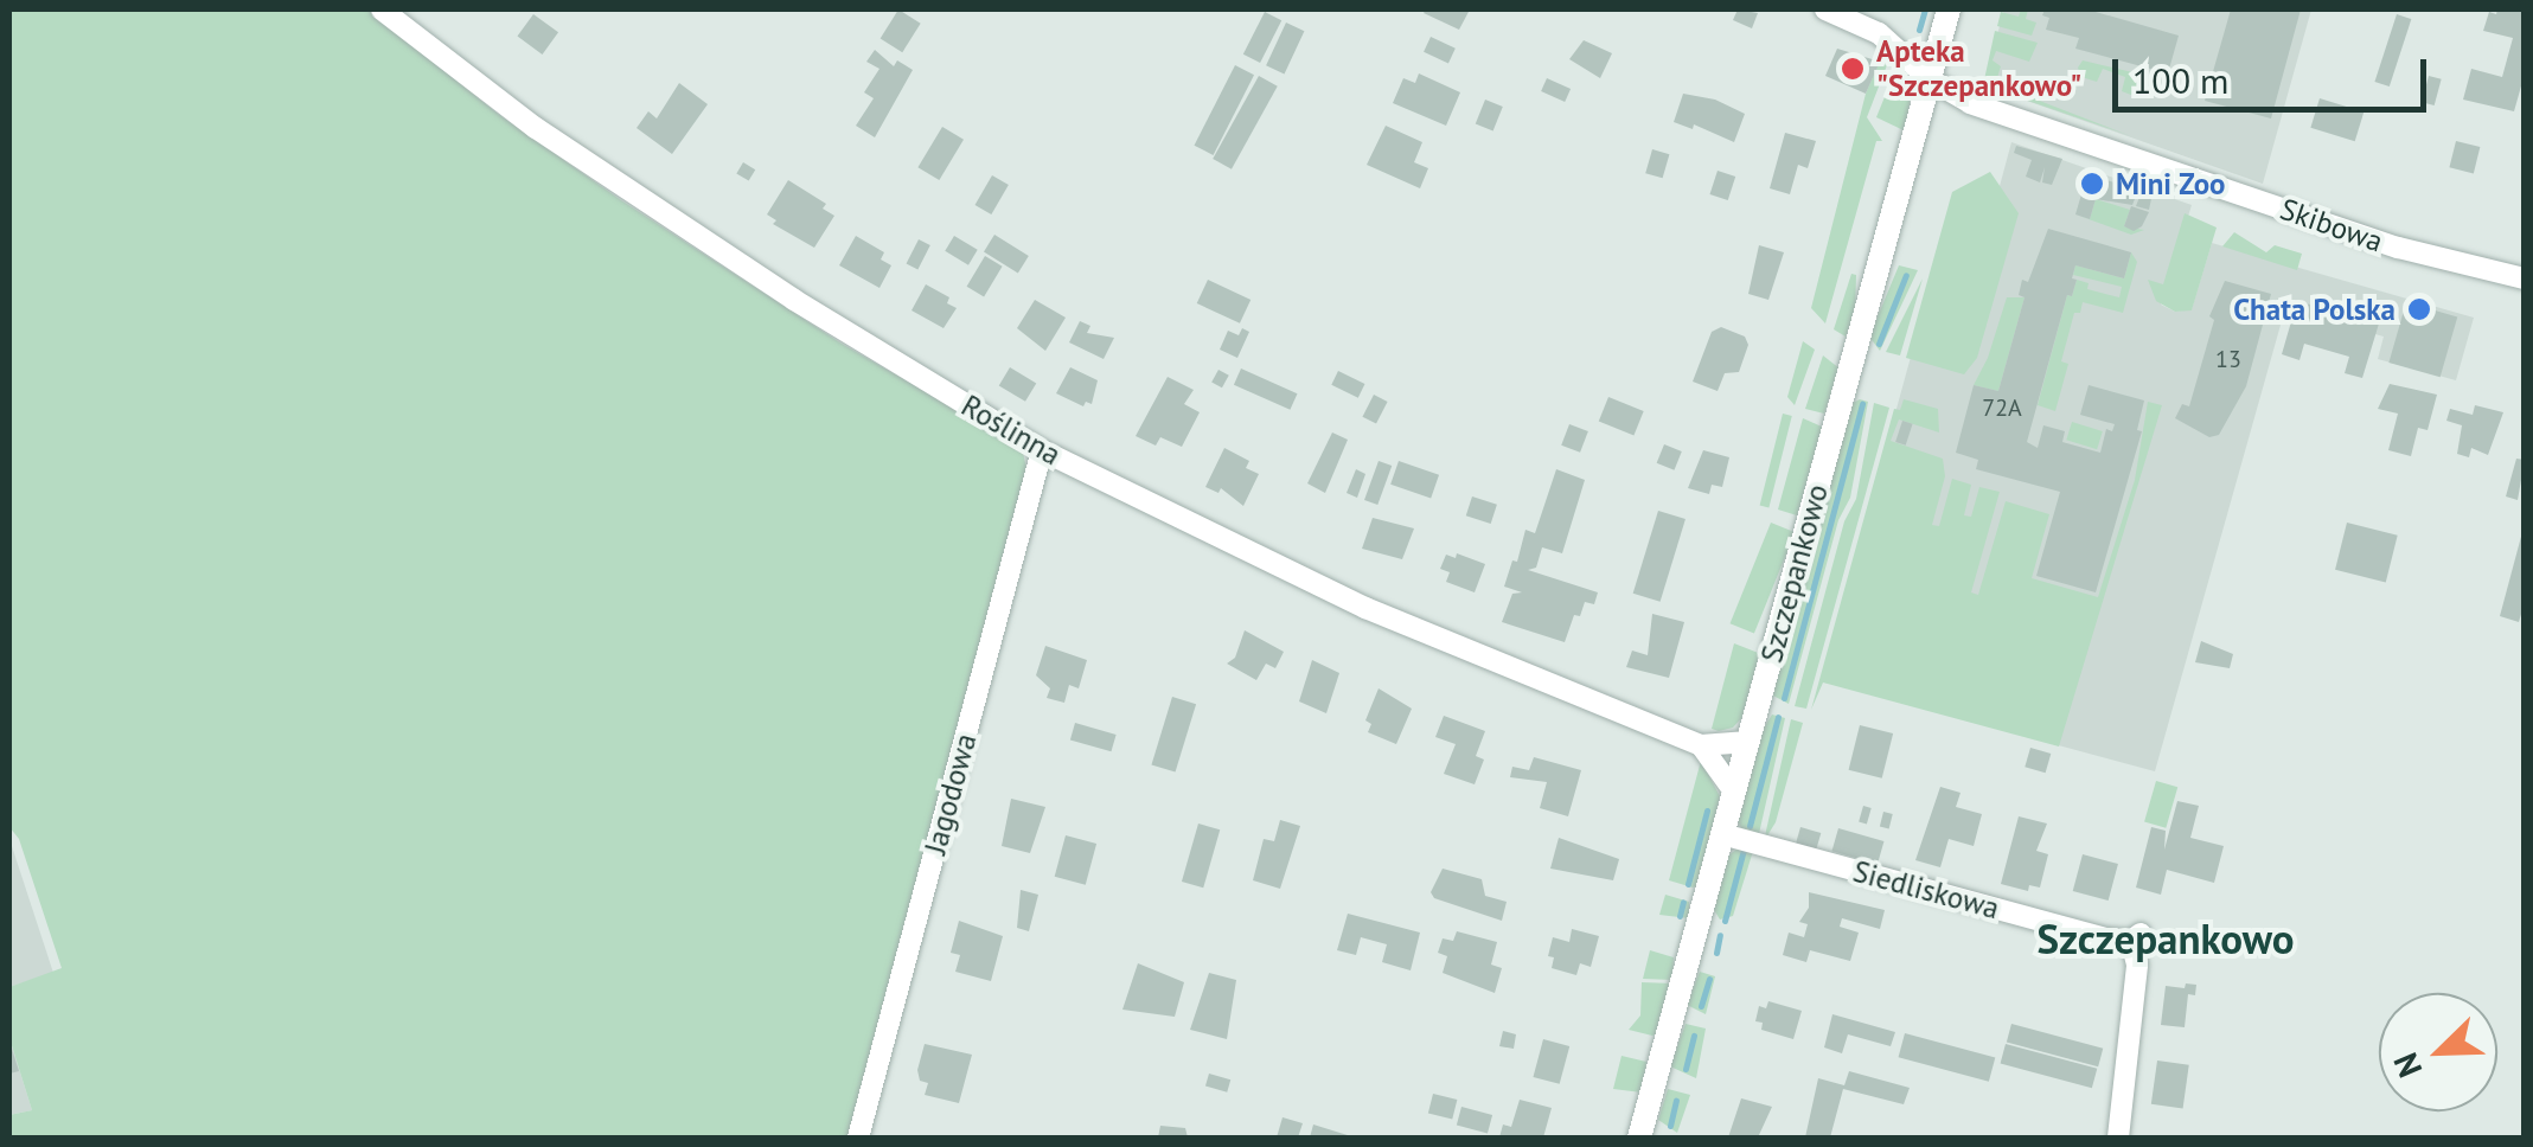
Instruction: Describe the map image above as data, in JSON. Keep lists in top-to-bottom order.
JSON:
{
  "streets": {
    "street": [
      "Skibowa",
      "Roślinna",
      "Szczepankowo",
      "Jagodowa",
      "Siedliskowa"
    ]
  },
  "crossings": [
    ["Skibowa", "Szczepankowo"],
    ["Roślinna", "Szczepankowo"],
    ["Roślinna", "Jagodowa"],
    ["Szczepankowo", "Siedliskowa"]
  ],
  "districts": ["Szczepankowo"],
  "places": ["Apteka \"Szczepankowo\"", "Mini Zoo", "Chata Polska"],
  "house_numbers": ["13", "72A"],
  "scale_bar": "100 m",
  "north": "bottom left"
}
